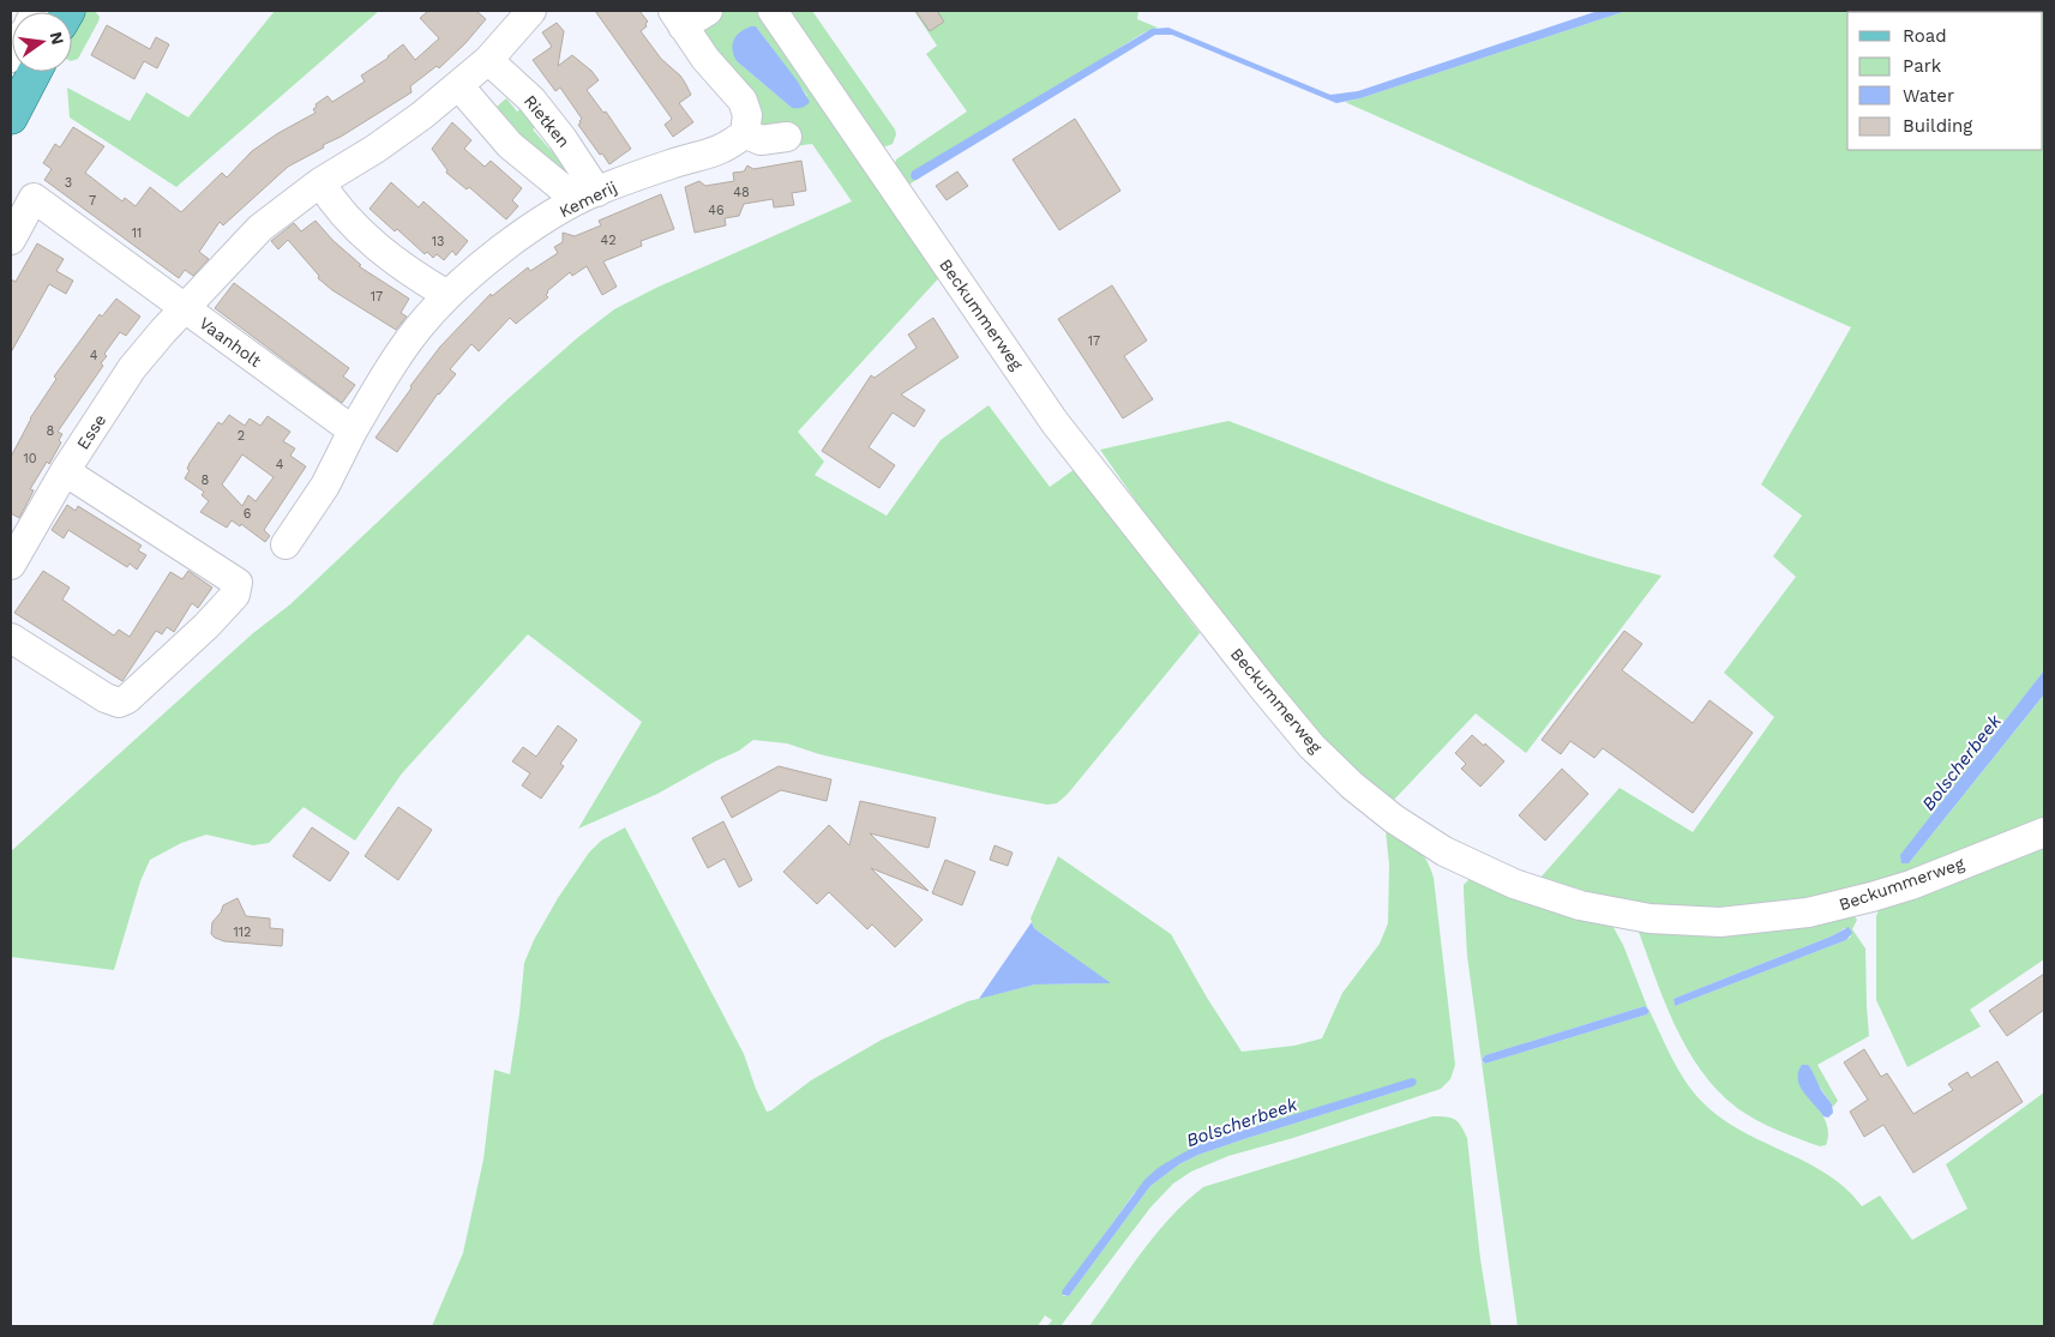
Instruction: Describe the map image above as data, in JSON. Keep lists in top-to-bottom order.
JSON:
{
  "streets": {
    "street": [
      "Rietken",
      "Kemerij",
      "Beckummerweg",
      "Vaanholt",
      "Esse"
    ]
  },
  "crossings": [
    ["Rietken", "Kemerij"],
    ["Kemerij", "Vaanholt"],
    ["Vaanholt", "Esse"]
  ],
  "water": ["Bolscherbeek"],
  "house_numbers": [
    "3",
    "48",
    "7",
    "46",
    "11",
    "42",
    "13",
    "17",
    "17",
    "4",
    "8",
    "2",
    "10",
    "4",
    "8",
    "6",
    "112"
  ],
  "legend": [
    "Road",
    "Park",
    "Water",
    "Building"
  ],
  "north": "right"
}
